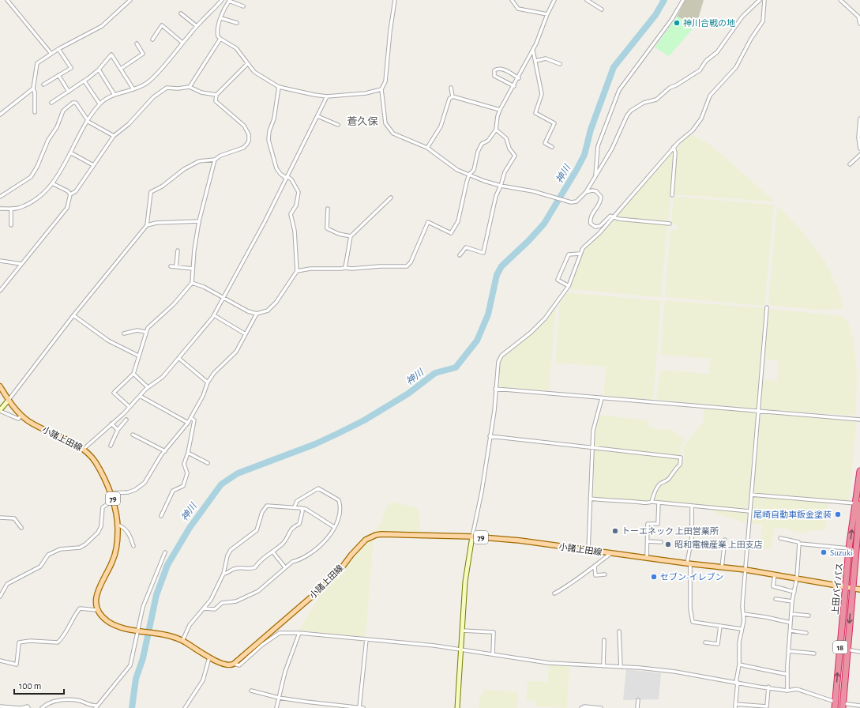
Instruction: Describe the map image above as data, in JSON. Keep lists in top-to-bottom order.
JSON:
{
  "streets": {
    "highway": ["上田バイパス", "18"],
    "main road": ["小諸上田線", "79"]
  },
  "crossings": [
    ["小諸上田線", "上田バイパス"]
  ],
  "districts": ["蒼久保"],
  "water": ["神川"],
  "places": [
    "神川合戦の地",
    "尾崎自動車鈑金塗装",
    "トーエネック 上田営業所",
    "昭和電機産業 上田支店",
    "Suzuki",
    "セブン-イレブン"
  ],
  "scale_bar": "100 m"
}
